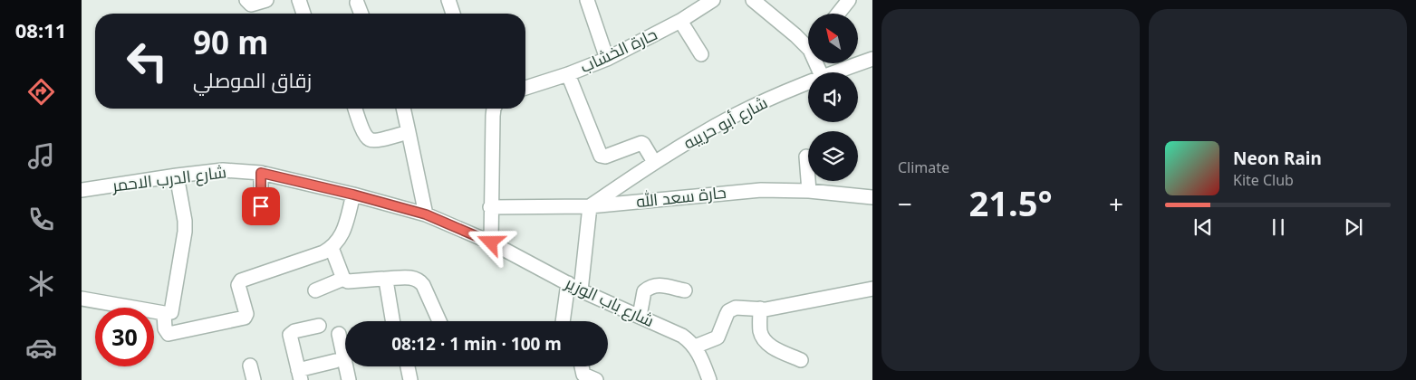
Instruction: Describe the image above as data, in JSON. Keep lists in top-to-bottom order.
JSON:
{
  "streets": {
    "street": [
      "حارة الخشاب",
      "شارع أبو حريبه",
      "شارع الدرب الاحمر",
      "حارة سعد الله",
      "شارع باب الوزير"
    ]
  },
  "crossings": [
    ["شارع أبو حريبه", "حارة سعد الله"],
    ["شارع الدرب الاحمر", "شارع باب الوزير"]
  ],
  "north": "top left",
  "page": {
    "tabs": "08:11",
    "tile": "Climate",
    "turn": ["90 m", "زقاق الموصلي"],
    "song": ["Neon Rain", "Kite Club"],
    "heat": ["−", "21.5°", "+"],
    "limit": "30",
    "trip": "08:12 · 1 min · 100 m"
  }
}
